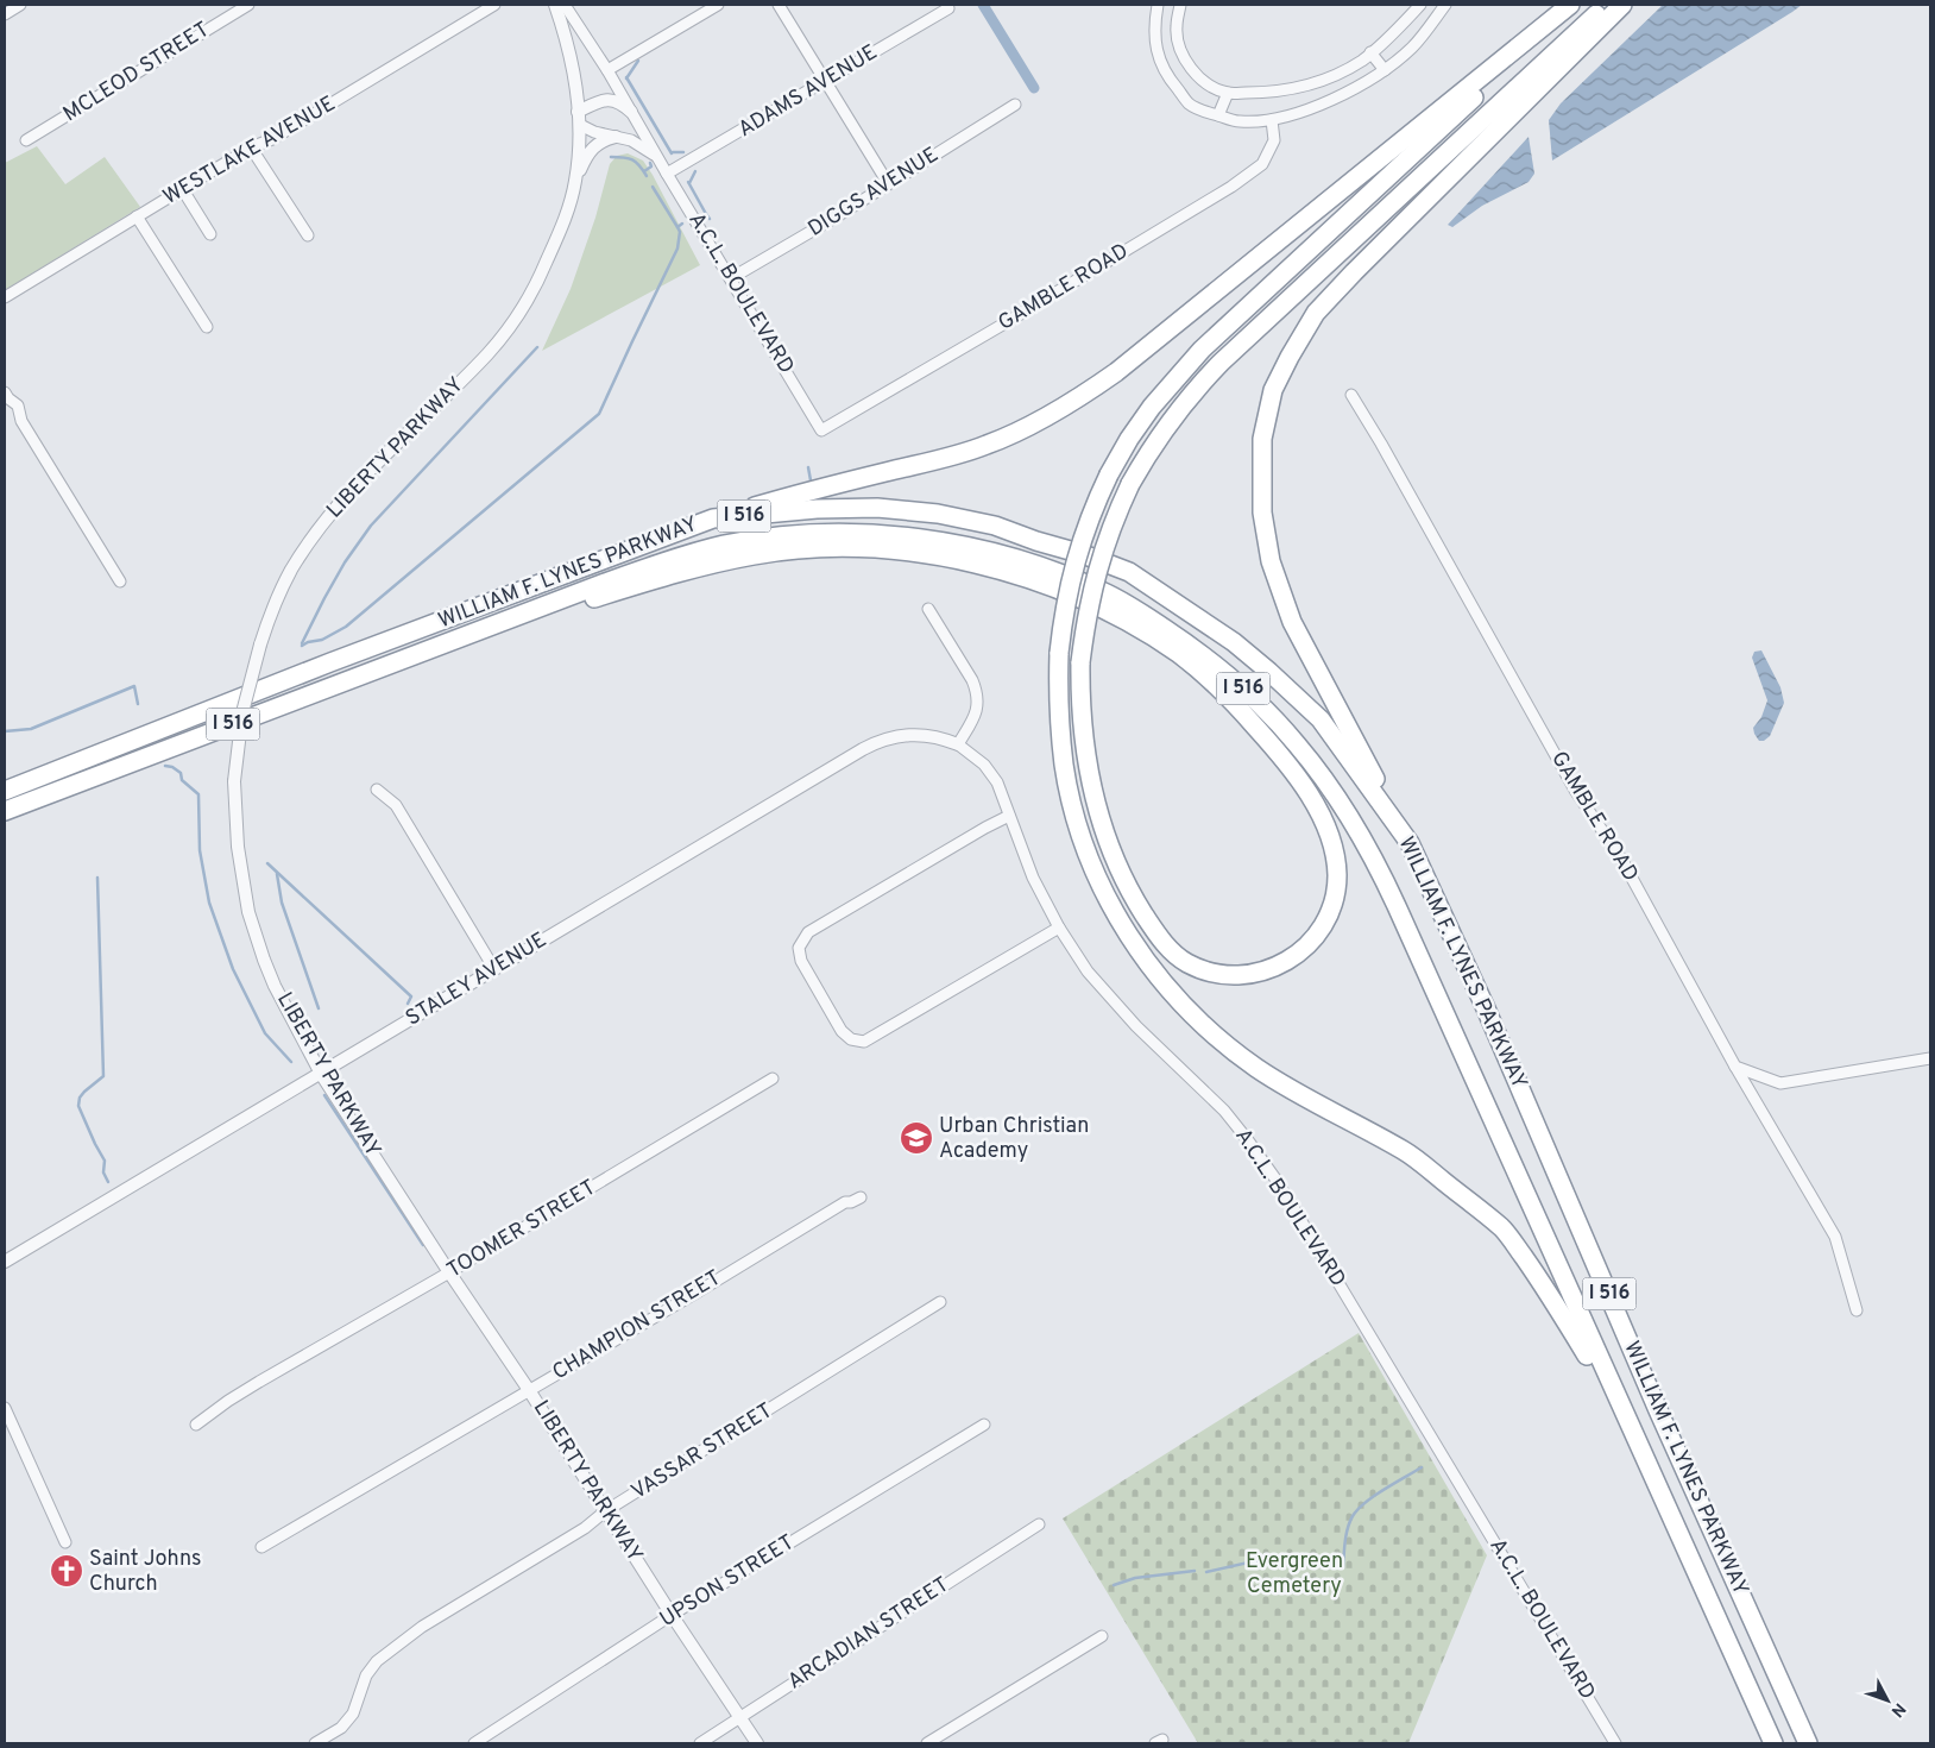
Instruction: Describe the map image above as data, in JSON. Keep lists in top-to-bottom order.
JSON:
{
  "streets": {
    "highway": ["I 516", "WILLIAM F. LYNES PARKWAY"],
    "street": [
      "MCLEOD STREET",
      "ADAMS AVENUE",
      "WESTLAKE AVENUE",
      "DIGGS AVENUE",
      "GAMBLE ROAD",
      "A.C.L. BOULEVARD",
      "LIBERTY PARKWAY",
      "STALEY AVENUE",
      "TOOMER STREET",
      "CHAMPION STREET",
      "VASSAR STREET",
      "UPSON STREET",
      "ARCADIAN STREET"
    ]
  },
  "crossings": [
    ["ADAMS AVENUE", "A.C.L. BOULEVARD"],
    ["DIGGS AVENUE", "A.C.L. BOULEVARD"],
    ["GAMBLE ROAD", "A.C.L. BOULEVARD"],
    ["A.C.L. BOULEVARD", "LIBERTY PARKWAY"],
    ["A.C.L. BOULEVARD", "STALEY AVENUE"],
    ["LIBERTY PARKWAY", "STALEY AVENUE"],
    ["LIBERTY PARKWAY", "TOOMER STREET"],
    ["LIBERTY PARKWAY", "CHAMPION STREET"],
    ["LIBERTY PARKWAY", "VASSAR STREET"],
    ["LIBERTY PARKWAY", "UPSON STREET"],
    ["LIBERTY PARKWAY", "ARCADIAN STREET"]
  ],
  "parks": ["Evergreen Cemetery"],
  "places": {
    "school or university": ["Urban Christian Academy"],
    "church": ["Saint Johns Church"]
  },
  "north": "bottom right"
}
